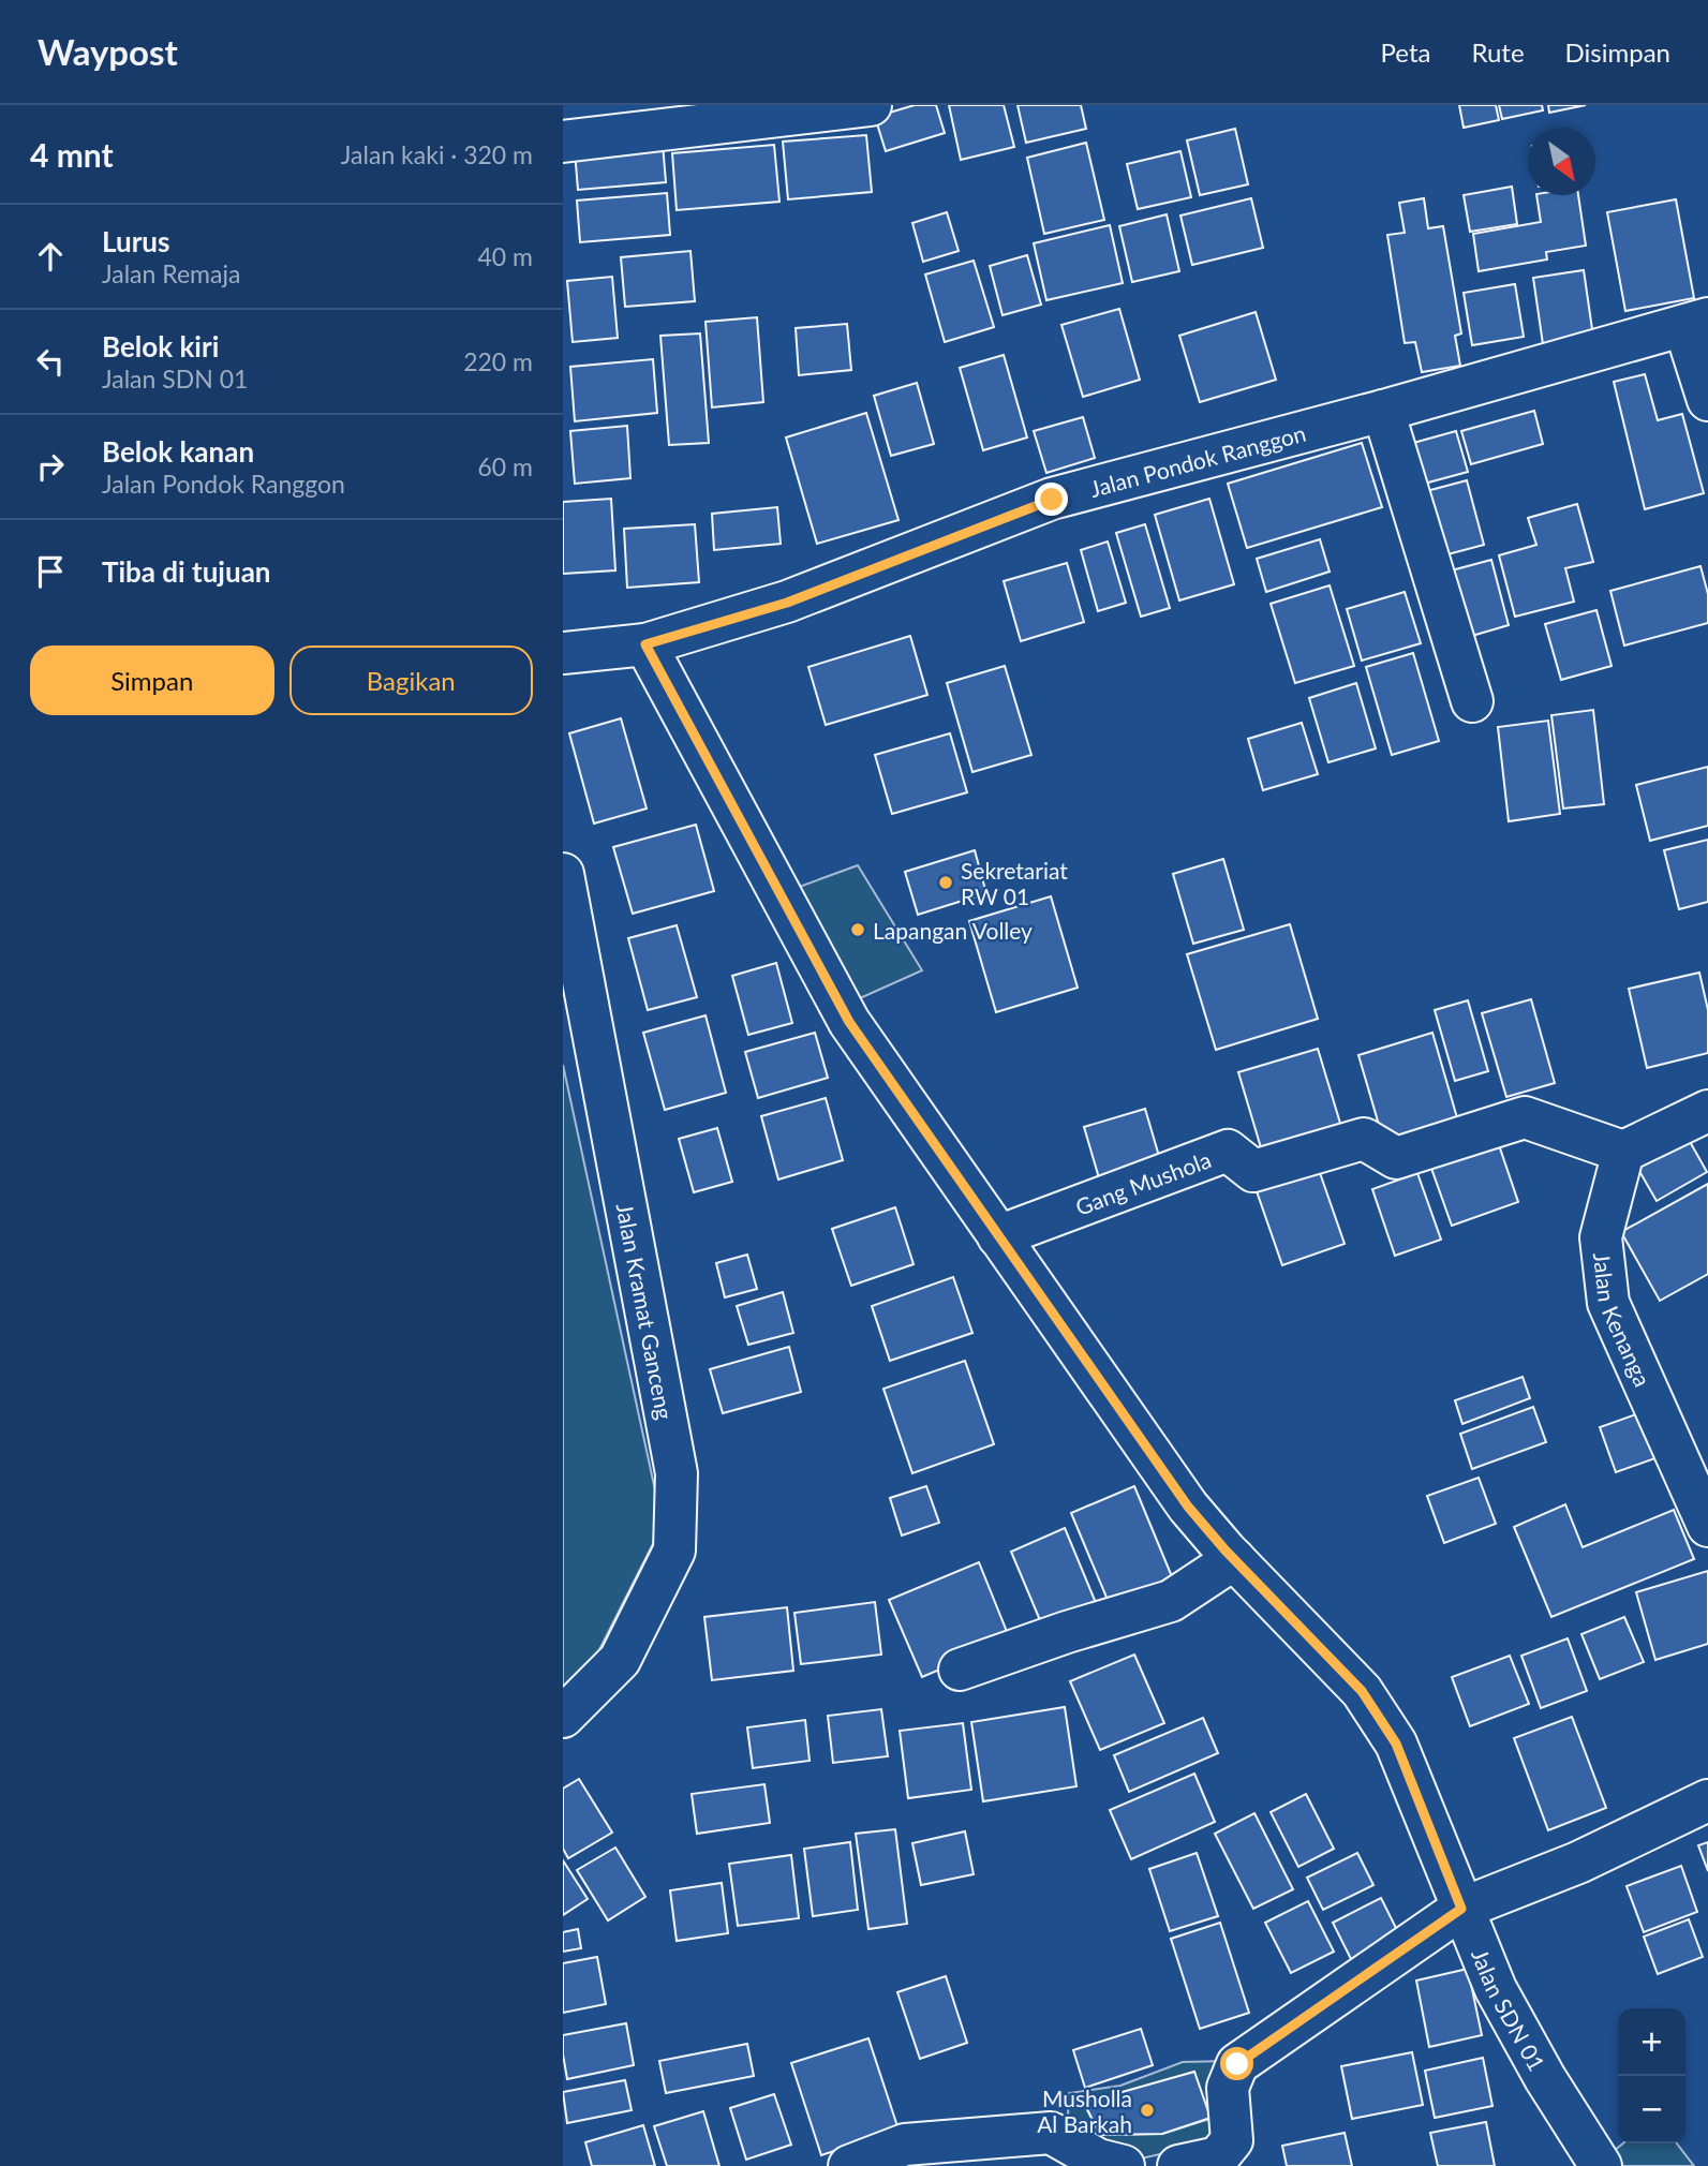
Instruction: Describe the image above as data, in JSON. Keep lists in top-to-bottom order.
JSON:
{
  "streets": {
    "street": [
      "Jalan Pondok Ranggon",
      "Gang Mushola",
      "Jalan Kramat Ganceng",
      "Jalan Kenanga",
      "Jalan SDN 01"
    ]
  },
  "crossings": [
    ["Jalan Pondok Ranggon", "Jalan SDN 01"],
    ["Gang Mushola", "Jalan Kenanga"],
    ["Gang Mushola", "Jalan SDN 01"]
  ],
  "places": ["Sekretariat RW 01", "Lapangan Volley", "Musholla Al Barkah"],
  "north": "bottom right",
  "page": {
    "header": "Waypost",
    "nav": ["Peta", "Rute", "Disimpan"],
    "heading": ["4 mnt", "Jalan kaki · 320 m"],
    "list": [
      ["Lurus", "Jalan Remaja", "40 m"],
      ["Belok kiri", "Jalan SDN 01", "220 m"],
      ["Belok kanan", "Jalan Pondok Ranggon", "60 m"],
      "Tiba di tujuan"
    ],
    "buttons": ["Simpan", "Bagikan"],
    "map_buttons": ["+", "−"]
  }
}
